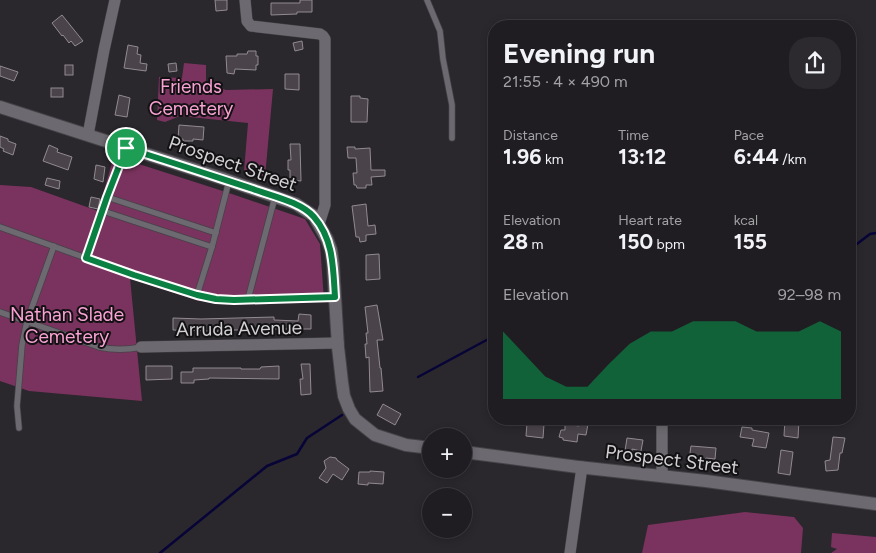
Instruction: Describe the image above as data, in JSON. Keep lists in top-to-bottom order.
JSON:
{
  "streets": {
    "street": ["Prospect Street", "Arruda Avenue"]
  },
  "crossings": [
    ["Prospect Street", "Arruda Avenue"]
  ],
  "parks": ["Friends Cemetery", "Nathan Slade Cemetery"],
  "page": {
    "heading": ["Evening run", "21:55 · 4 × 490 m"],
    "stats": [
      ["Distance", "1.96 km"],
      ["Time", "13:12"],
      ["Pace", "6:44 /km"],
      ["Elevation", "28 m"],
      ["Heart rate", "150 bpm"],
      ["kcal", "155"]
    ],
    "chart": ["Elevation", "92–98 m"],
    "map_buttons": ["+", "−"]
  }
}
